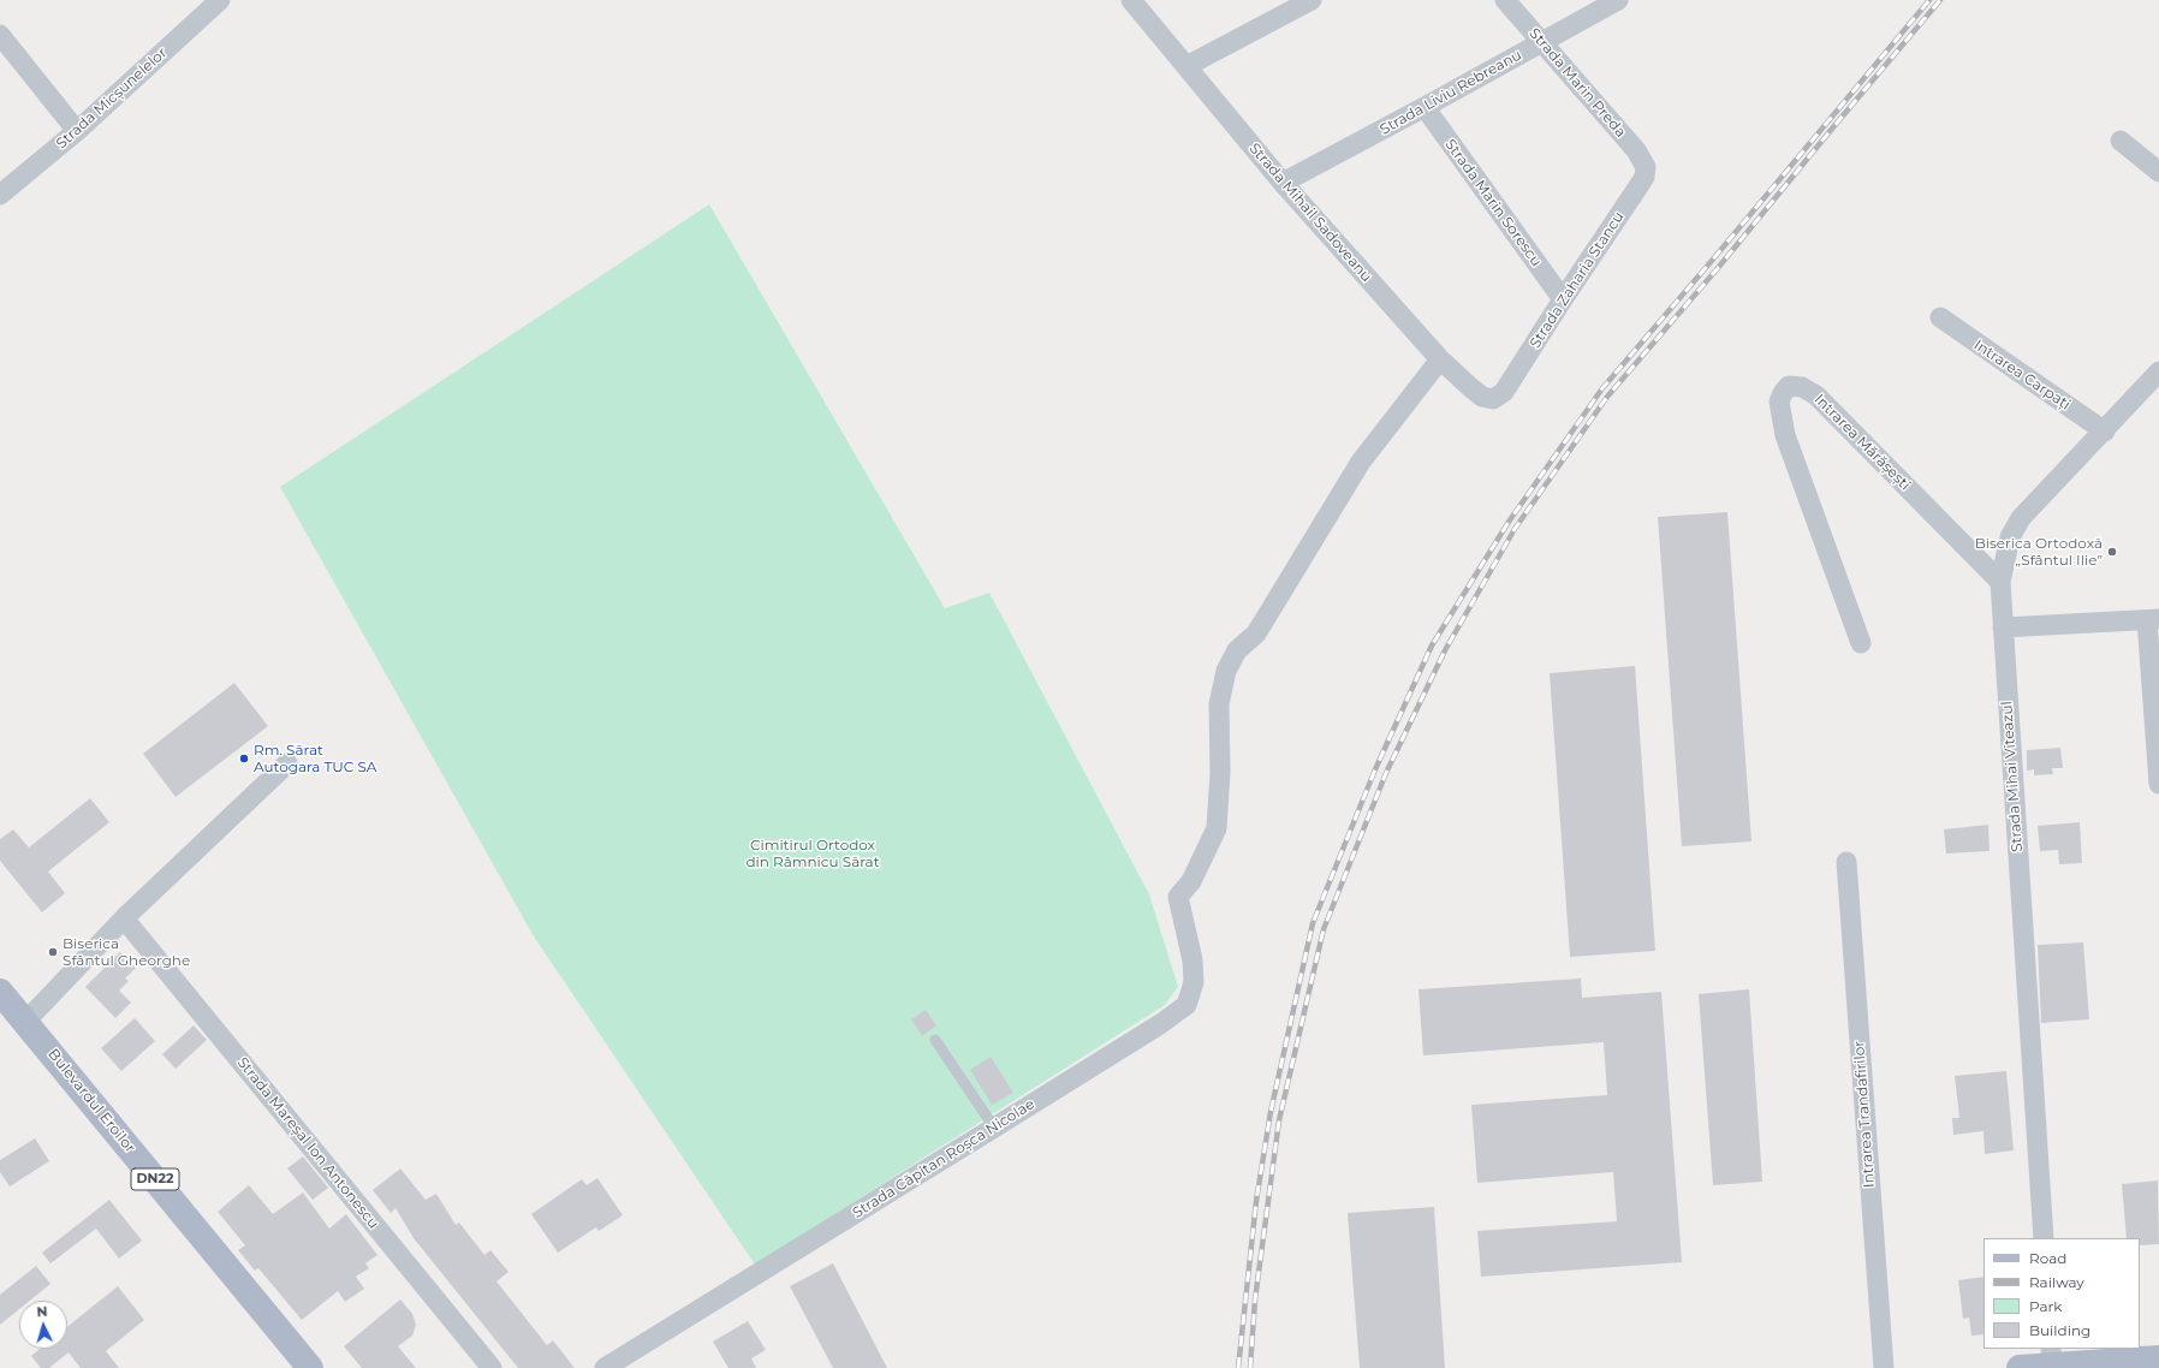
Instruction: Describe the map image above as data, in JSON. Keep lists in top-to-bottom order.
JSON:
{
  "streets": {
    "main road": ["Bulevardul Eroilor", "DN22"],
    "street": [
      "Strada Marin Preda",
      "Strada Liviu Rebreanu",
      "Strada Micșunelelor",
      "Strada Marin Sorescu",
      "Strada Mihail Sadoveanu",
      "Strada Zaharia Stancu",
      "Intrarea Carpați",
      "Intrarea Mărășești",
      "Strada Mihai Viteazul",
      "Intrarea Trandafirilor",
      "Strada Mareșal Ion Antonescu",
      "Strada Căpitan Roșca Nicolae"
    ]
  },
  "crossings": [
    ["Strada Marin Preda", "Strada Liviu Rebreanu"],
    ["Strada Marin Preda", "Strada Zaharia Stancu"],
    ["Strada Liviu Rebreanu", "Strada Marin Sorescu"],
    ["Strada Liviu Rebreanu", "Strada Mihail Sadoveanu"],
    ["Strada Marin Sorescu", "Strada Zaharia Stancu"],
    ["Strada Mihail Sadoveanu", "Strada Zaharia Stancu"],
    ["Strada Mihail Sadoveanu", "Strada Căpitan Roșca Nicolae"],
    ["Intrarea Carpați", "Strada Mihai Viteazul"],
    ["Intrarea Mărășești", "Strada Mihai Viteazul"]
  ],
  "parks": ["Cimitirul Ortodox din Râmnicu Sărat"],
  "places": ["Biserica Ortodoxă „Sfântul Ilie”", "Rm. Sărat Autogara TUC SA", "Biserica Sfântul Gheorghe"],
  "legend": [
    "Road",
    "Railway",
    "Park",
    "Building"
  ],
  "north": "top"
}
